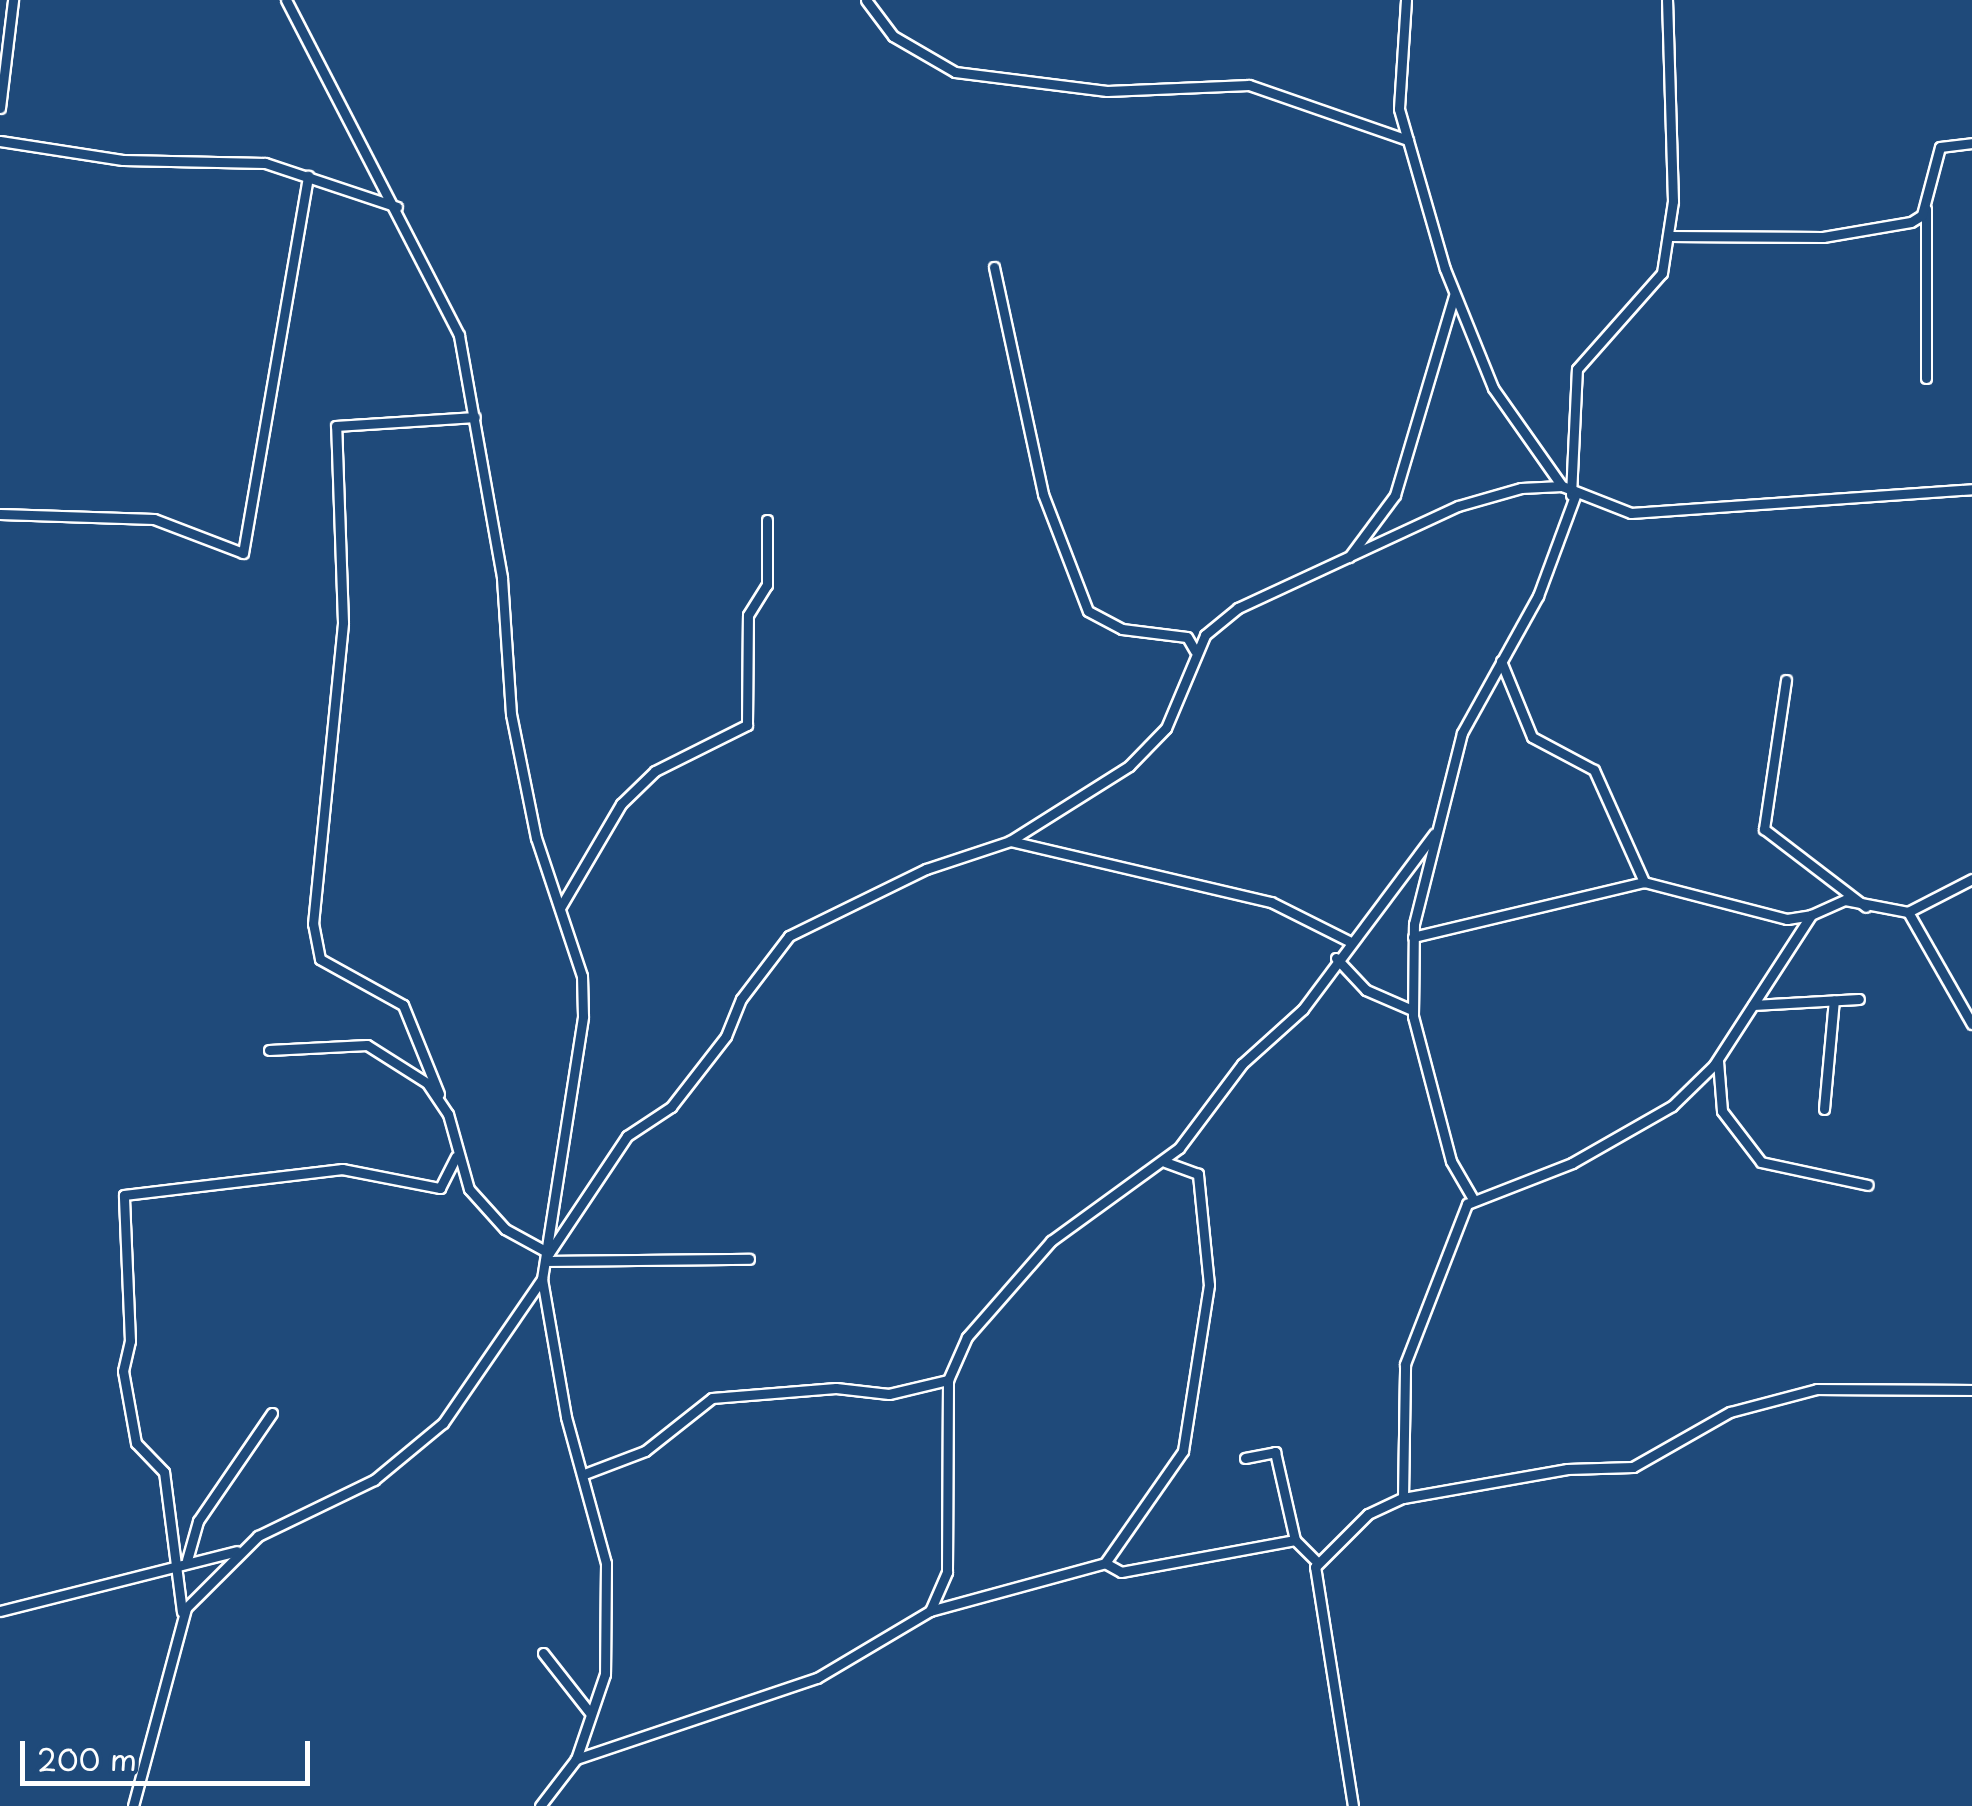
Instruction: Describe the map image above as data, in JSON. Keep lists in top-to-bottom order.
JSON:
{
  "scale_bar": "200 m"
}
